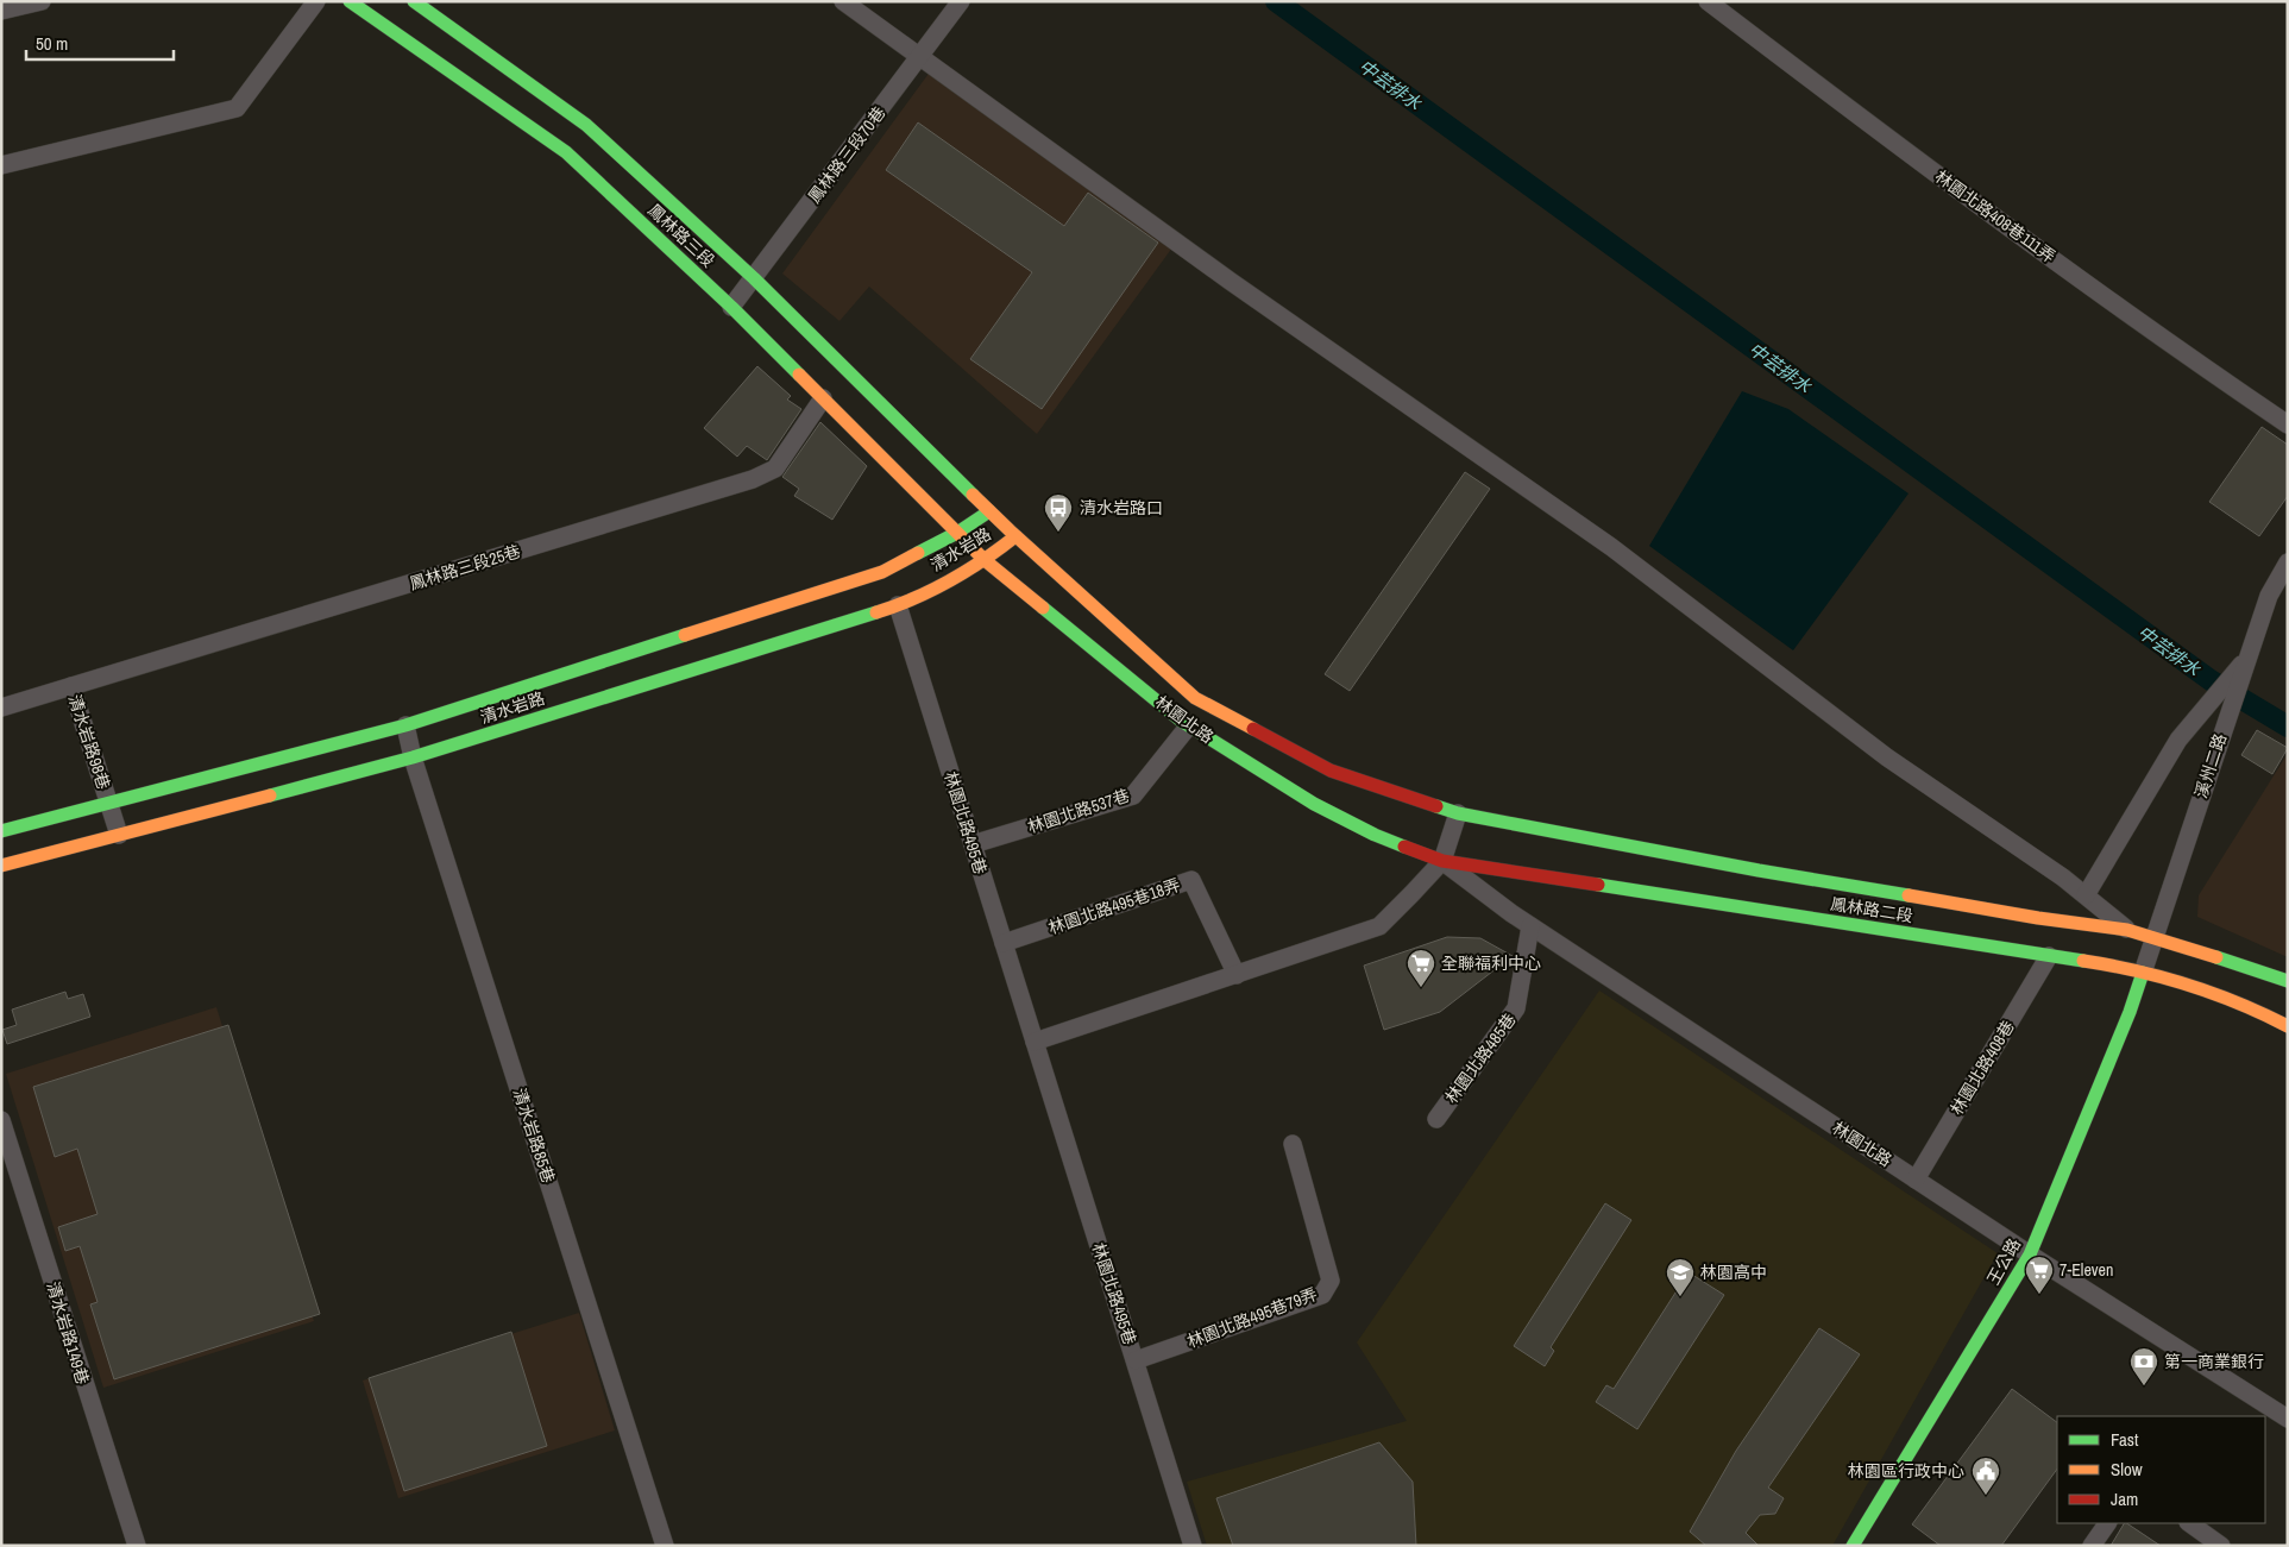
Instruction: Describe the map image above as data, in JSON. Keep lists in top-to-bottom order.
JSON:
{
  "streets": {
    "main road": [
      "鳳林路三段",
      "清水岩路",
      "林園北路",
      "鳳林路二段",
      "王公路"
    ],
    "street": [
      "鳳林路三段70巷",
      "林園北路408巷111弄",
      "鳳林路三段25巷",
      "清水岩路98巷",
      "溪州二路",
      "林園北路537巷",
      "林園北路495巷",
      "林園北路495巷18弄",
      "林園北路485巷",
      "林園北路408巷",
      "清水岩路85巷",
      "林園北路495巷79弄",
      "清水岩路149巷"
    ]
  },
  "crossings": [
    ["鳳林路三段70巷", "鳳林路三段"],
    ["鳳林路三段", "清水岩路"],
    ["鳳林路三段", "鳳林路三段25巷"],
    ["鳳林路三段", "林園北路"],
    ["清水岩路", "林園北路"],
    ["清水岩路", "清水岩路98巷"],
    ["清水岩路", "林園北路495巷"],
    ["清水岩路", "清水岩路85巷"],
    ["鳳林路三段25巷", "清水岩路98巷"],
    ["林園北路", "林園北路537巷"],
    ["林園北路", "鳳林路二段"],
    ["林園北路", "林園北路485巷"],
    ["林園北路", "林園北路408巷"],
    ["林園北路", "王公路"],
    ["溪州二路", "鳳林路二段"],
    ["溪州二路", "王公路"],
    ["林園北路537巷", "林園北路495巷"],
    ["林園北路495巷", "林園北路495巷18弄"],
    ["林園北路495巷", "林園北路495巷79弄"],
    ["鳳林路二段", "林園北路408巷"],
    ["鳳林路二段", "王公路"]
  ],
  "water": ["中芸排水"],
  "places": {
    "bus stop": ["清水岩路口"],
    "supermarket": ["全聯福利中心", "7-Eleven"],
    "school or university": ["林園高中"],
    "bank": ["第一商業銀行"],
    "public building": ["林園區行政中心"]
  },
  "legend": ["Fast", "Slow", "Jam"],
  "scale_bar": "50 m"
}
